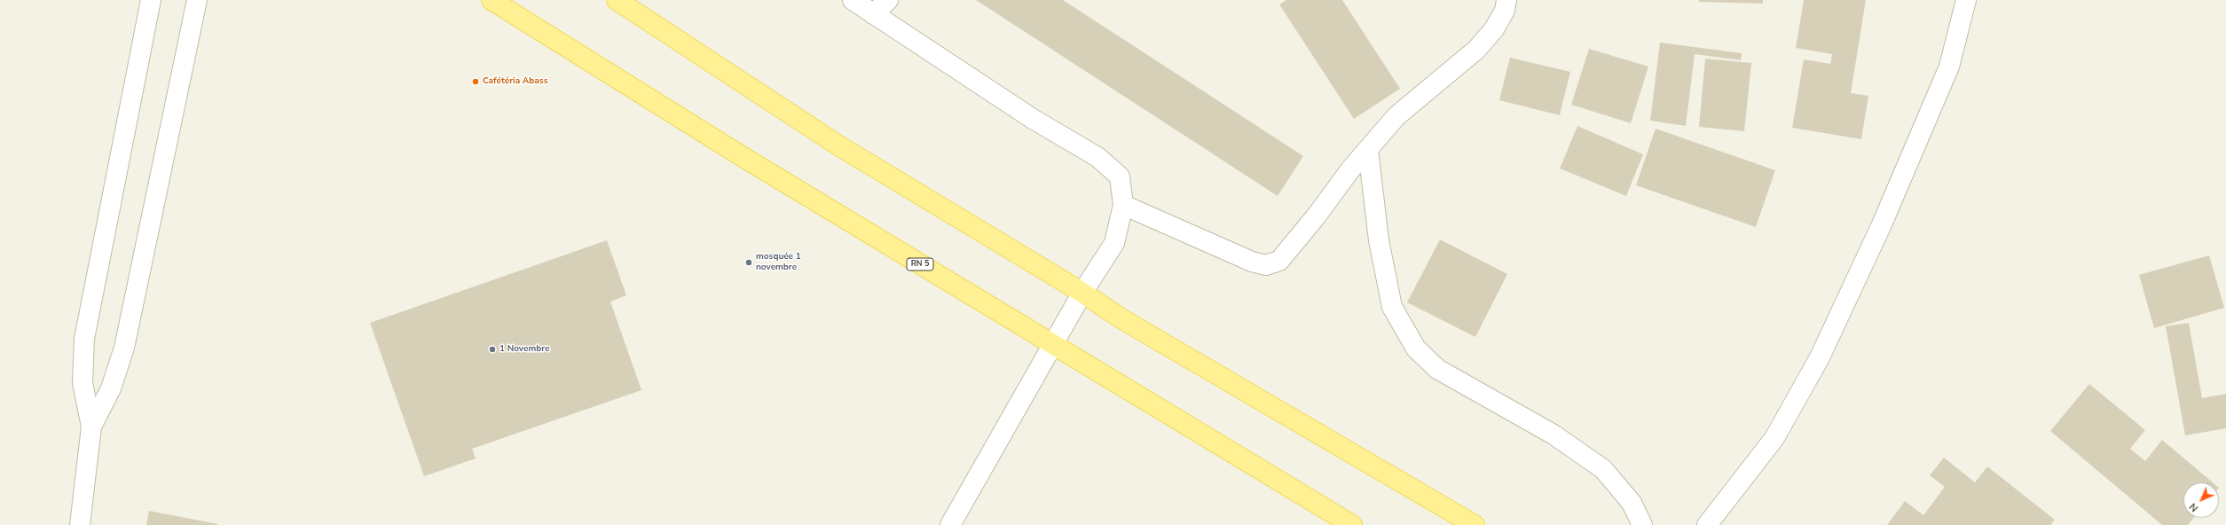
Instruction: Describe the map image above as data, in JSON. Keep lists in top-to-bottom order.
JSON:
{
  "streets": {
    "main road": ["RN 5"]
  },
  "places": ["Cafétéria Abass", "mosquée 1 novembre", "1 Novembre"],
  "north": "bottom left"
}
